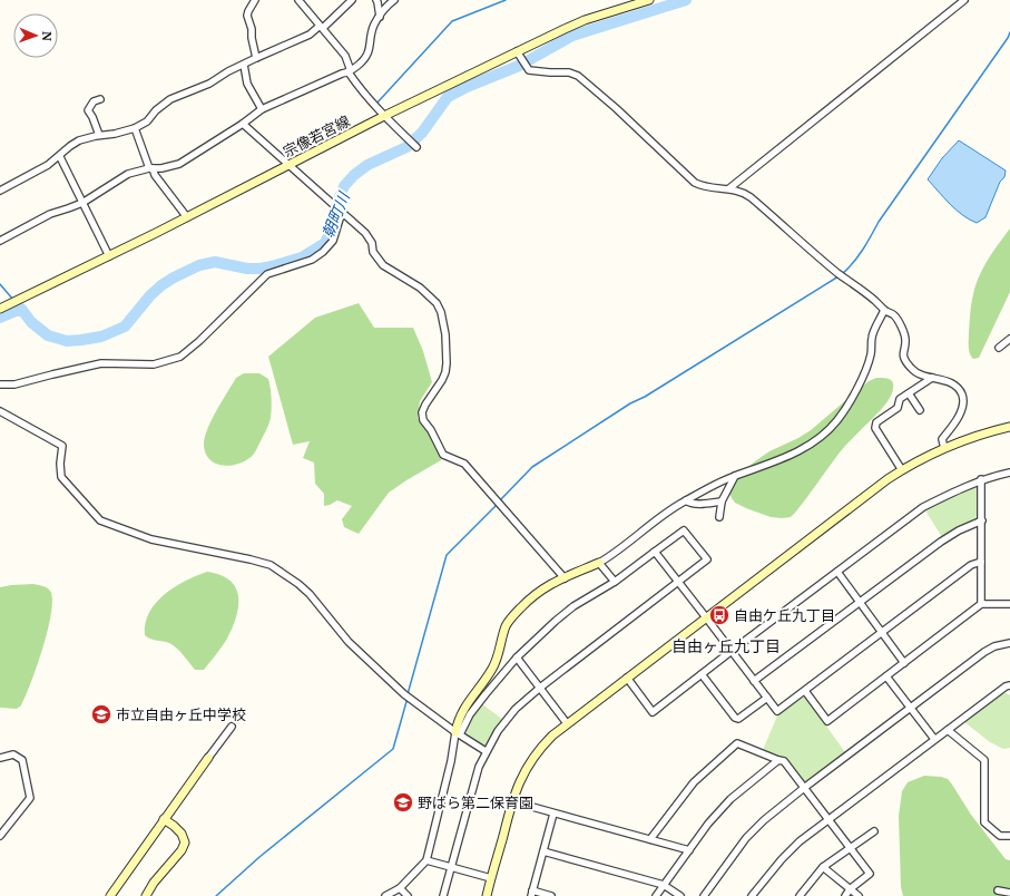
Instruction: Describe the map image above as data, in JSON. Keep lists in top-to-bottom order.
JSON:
{
  "streets": {
    "street": ["宗像若宮線"]
  },
  "districts": ["自由ヶ丘九丁目"],
  "water": ["朝町川"],
  "places": {
    "bus stop": ["自由ケ丘九丁目"],
    "school or university": ["市立自由ヶ丘中学校", "野ばら第二保育園"]
  },
  "north": "right"
}
